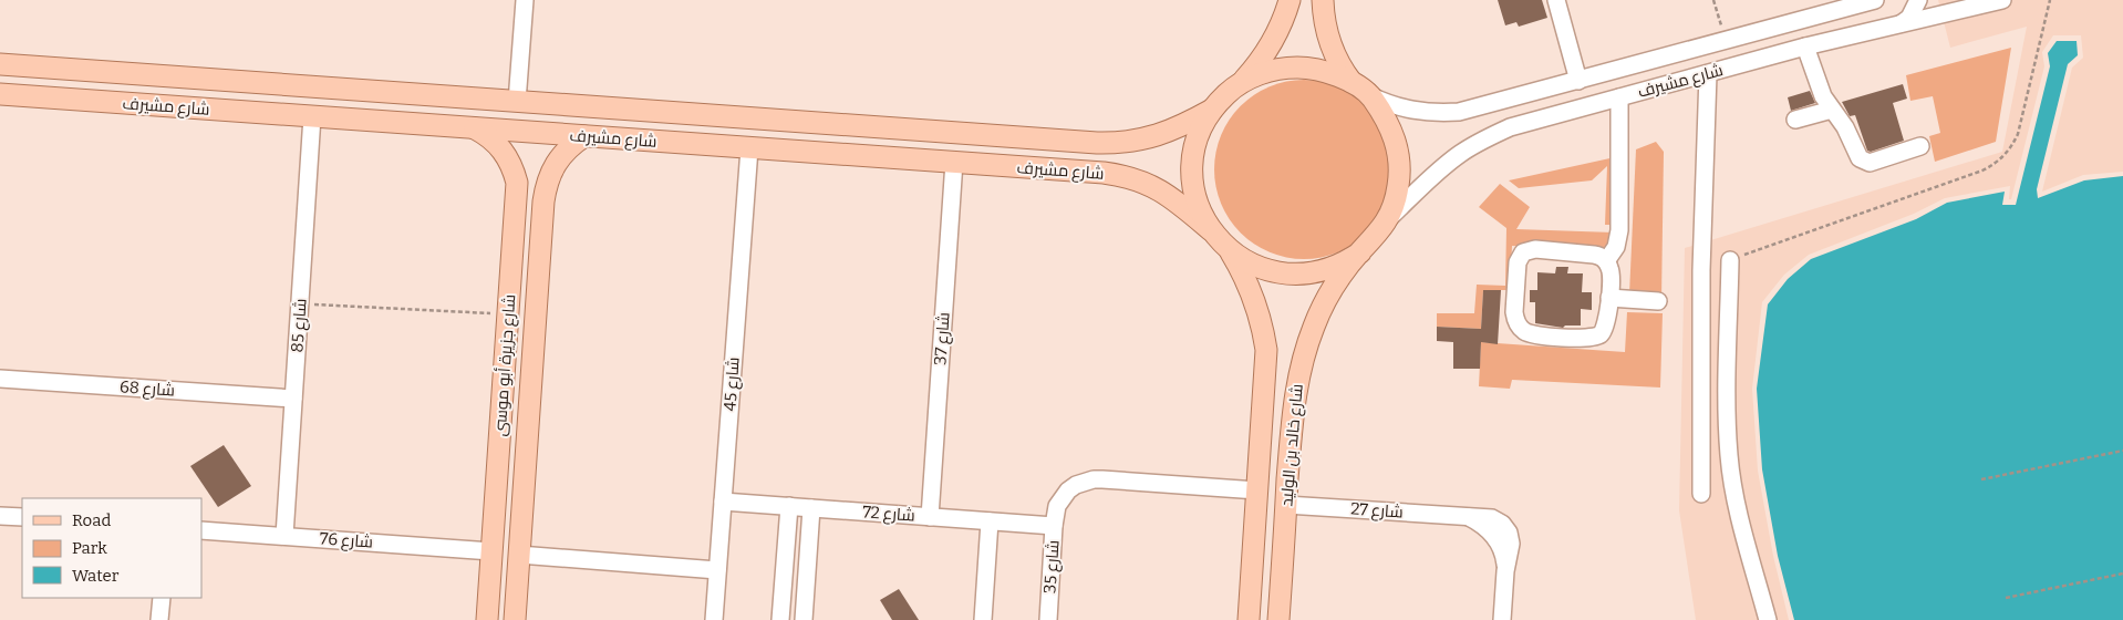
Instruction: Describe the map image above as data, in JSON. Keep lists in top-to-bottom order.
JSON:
{
  "streets": {
    "main road": ["شارع مشيرف", "شارع جزيرة أبو موسى", "شارع خالد بن الوليد"],
    "street": [
      "شارع 85",
      "شارع 37",
      "شارع 45",
      "شارع 68",
      "شارع 27",
      "شارع 72",
      "شارع 76",
      "شارع 35"
    ]
  },
  "crossings": [
    ["شارع مشيرف", "شارع 85"],
    ["شارع مشيرف", "شارع 37"],
    ["شارع مشيرف", "شارع جزيرة أبو موسى"],
    ["شارع مشيرف", "شارع 45"],
    ["شارع 85", "شارع 68"],
    ["شارع 85", "شارع 76"],
    ["شارع 37", "شارع 72"],
    ["شارع جزيرة أبو موسى", "شارع 76"],
    ["شارع 45", "شارع 72"],
    ["شارع خالد بن الوليد", "شارع 27"],
    ["شارع 72", "شارع 35"]
  ],
  "legend": ["Road", "Park", "Water"]
}
